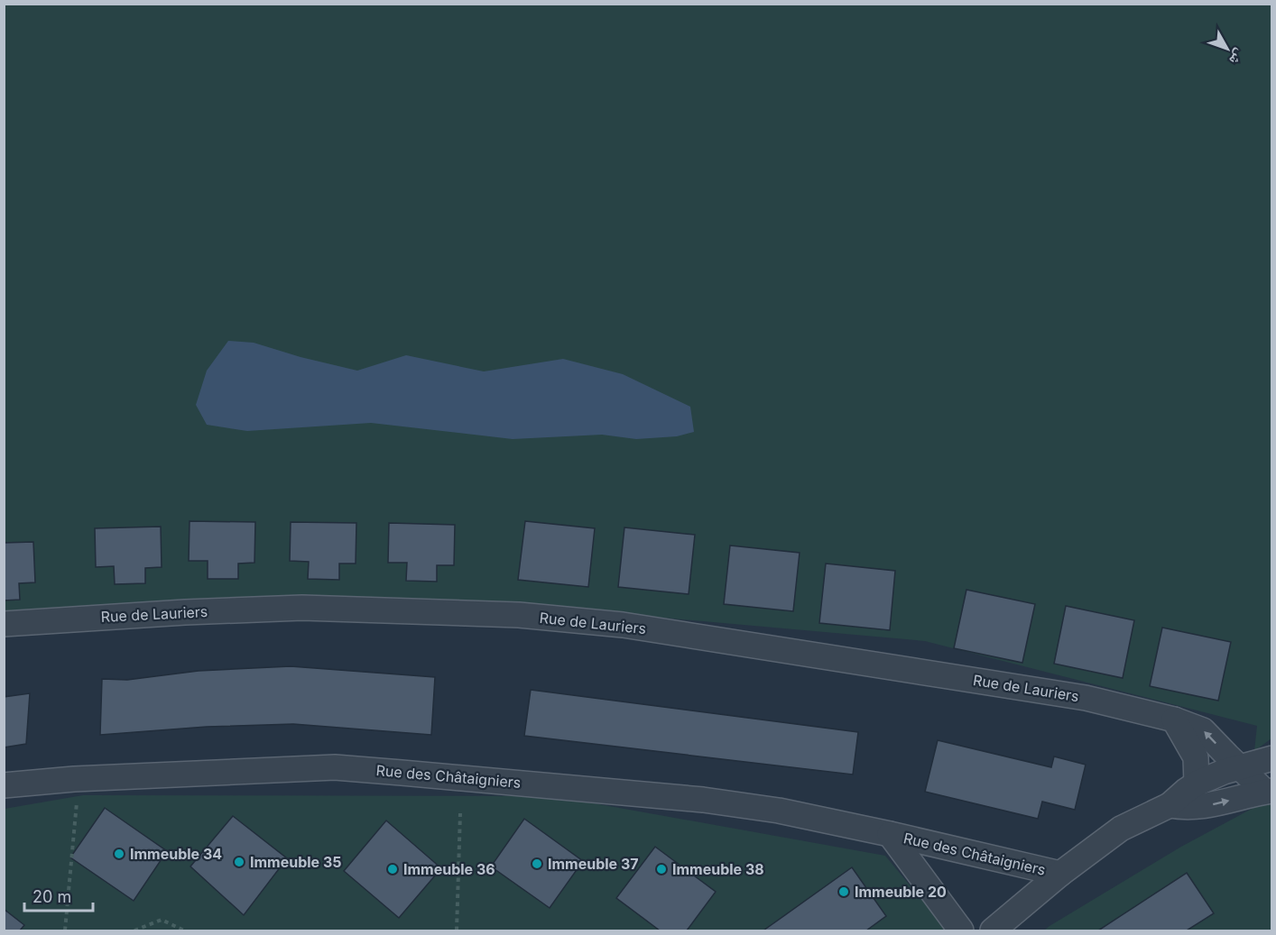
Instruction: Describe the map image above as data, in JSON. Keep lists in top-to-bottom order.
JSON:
{
  "streets": {
    "street": ["Rue de Lauriers", "Rue des Châtaigniers"]
  },
  "places": [
    "Immeuble 34",
    "Immeuble 35",
    "Immeuble 37",
    "Immeuble 36",
    "Immeuble 38",
    "Immeuble 20"
  ],
  "scale_bar": "20 m",
  "north": "bottom right"
}
